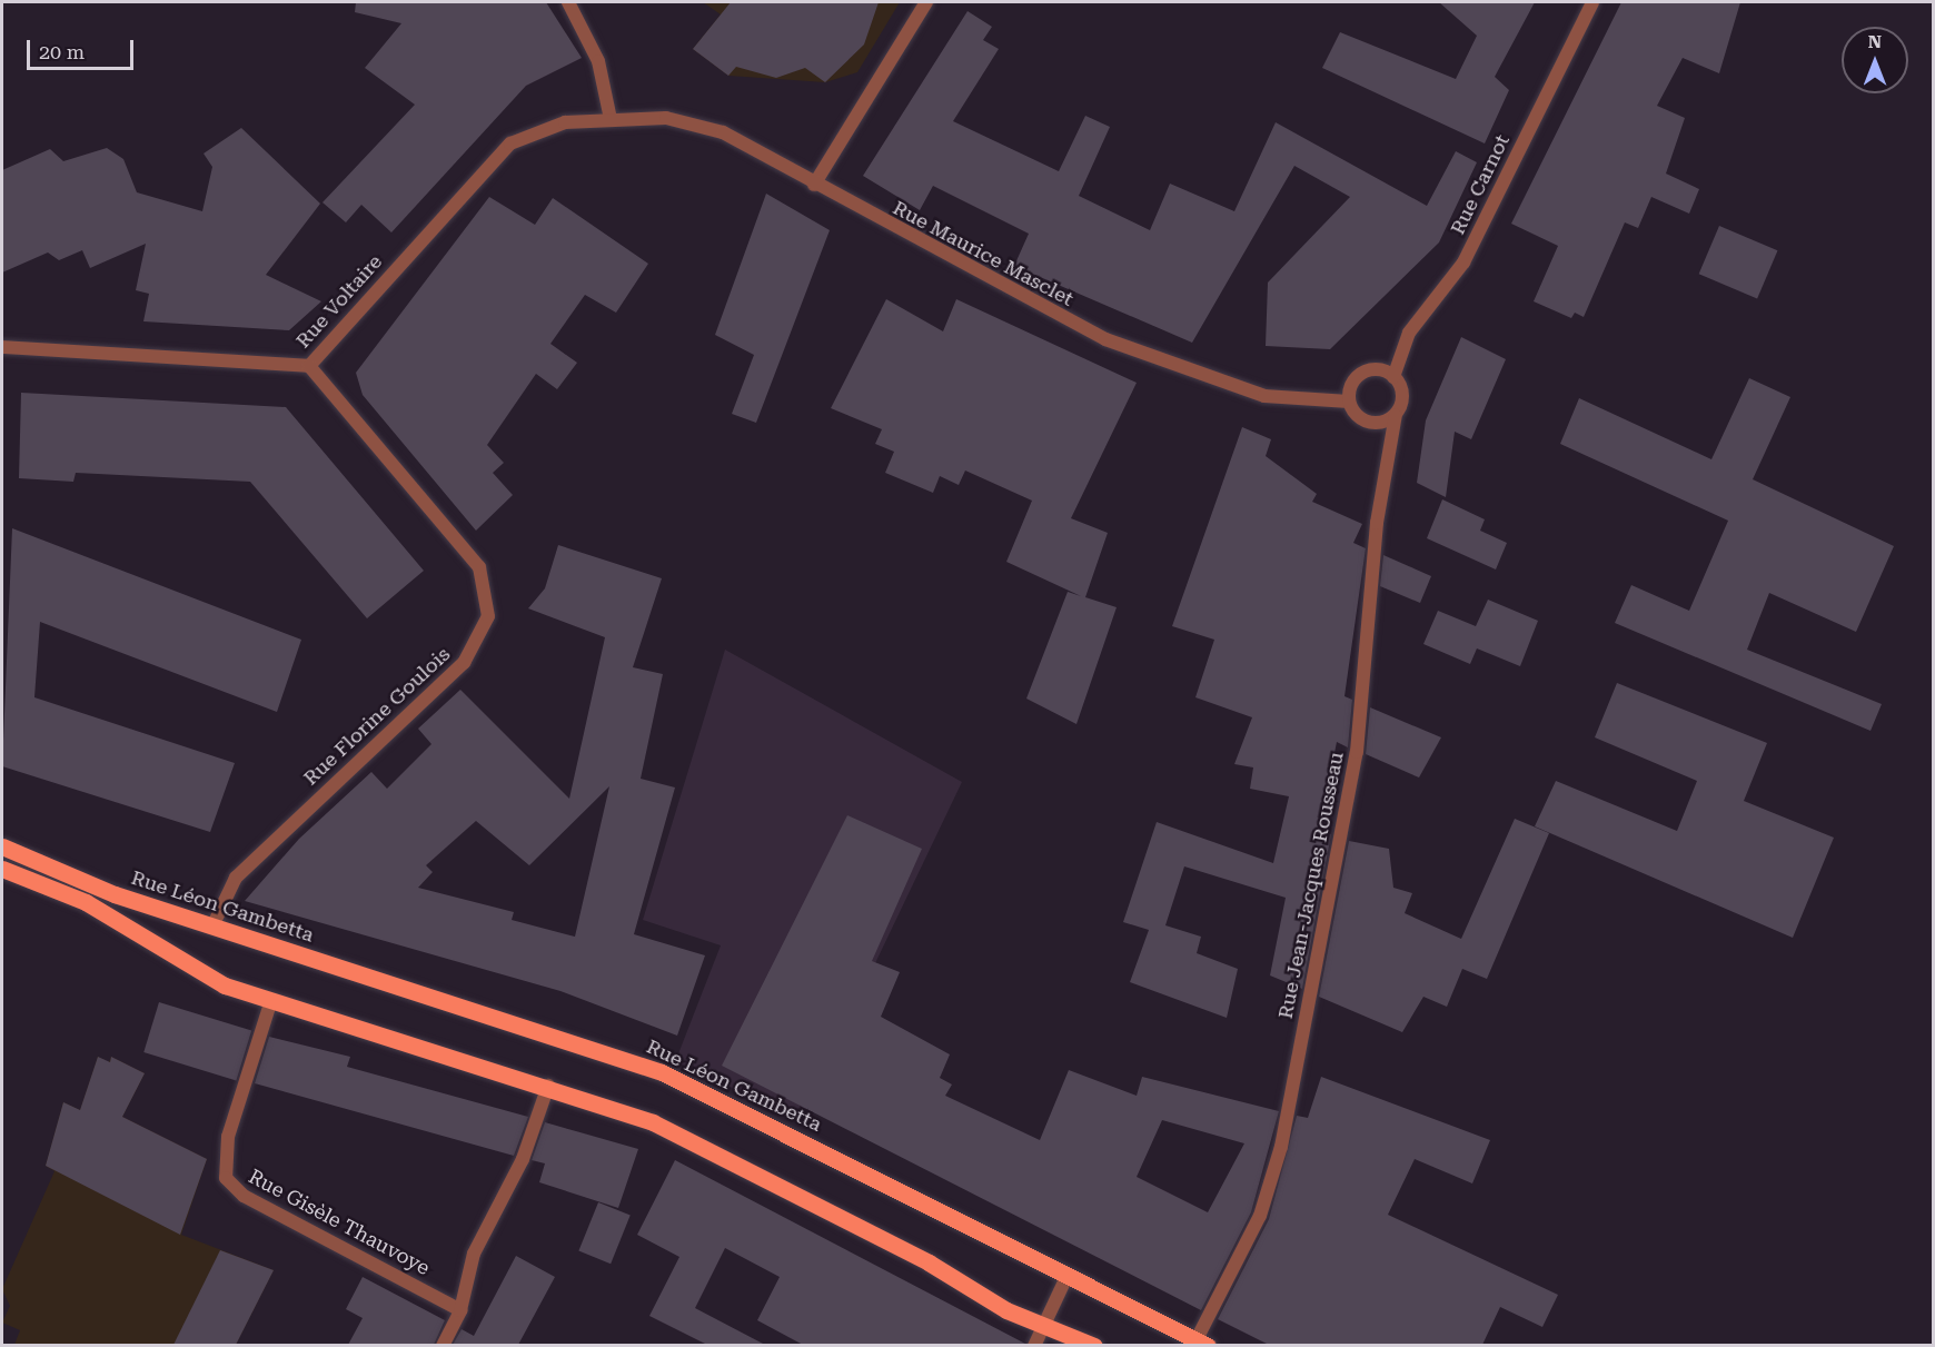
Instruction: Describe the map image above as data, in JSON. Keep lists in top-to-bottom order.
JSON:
{
  "streets": {
    "main road": ["Rue Léon Gambetta"],
    "street": [
      "Rue Carnot",
      "Rue Maurice Masclet",
      "Rue Voltaire",
      "Rue Florine Goulois",
      "Rue Jean-Jacques Rousseau",
      "Rue Gisèle Thauvoye"
    ]
  },
  "crossings": [
    ["Rue Carnot", "Rue Maurice Masclet"],
    ["Rue Carnot", "Rue Jean-Jacques Rousseau"],
    ["Rue Maurice Masclet", "Rue Voltaire"],
    ["Rue Maurice Masclet", "Rue Jean-Jacques Rousseau"],
    ["Rue Voltaire", "Rue Florine Goulois"],
    ["Rue Florine Goulois", "Rue Léon Gambetta"],
    ["Rue Jean-Jacques Rousseau", "Rue Léon Gambetta"]
  ],
  "scale_bar": "20 m",
  "north": "top"
}
